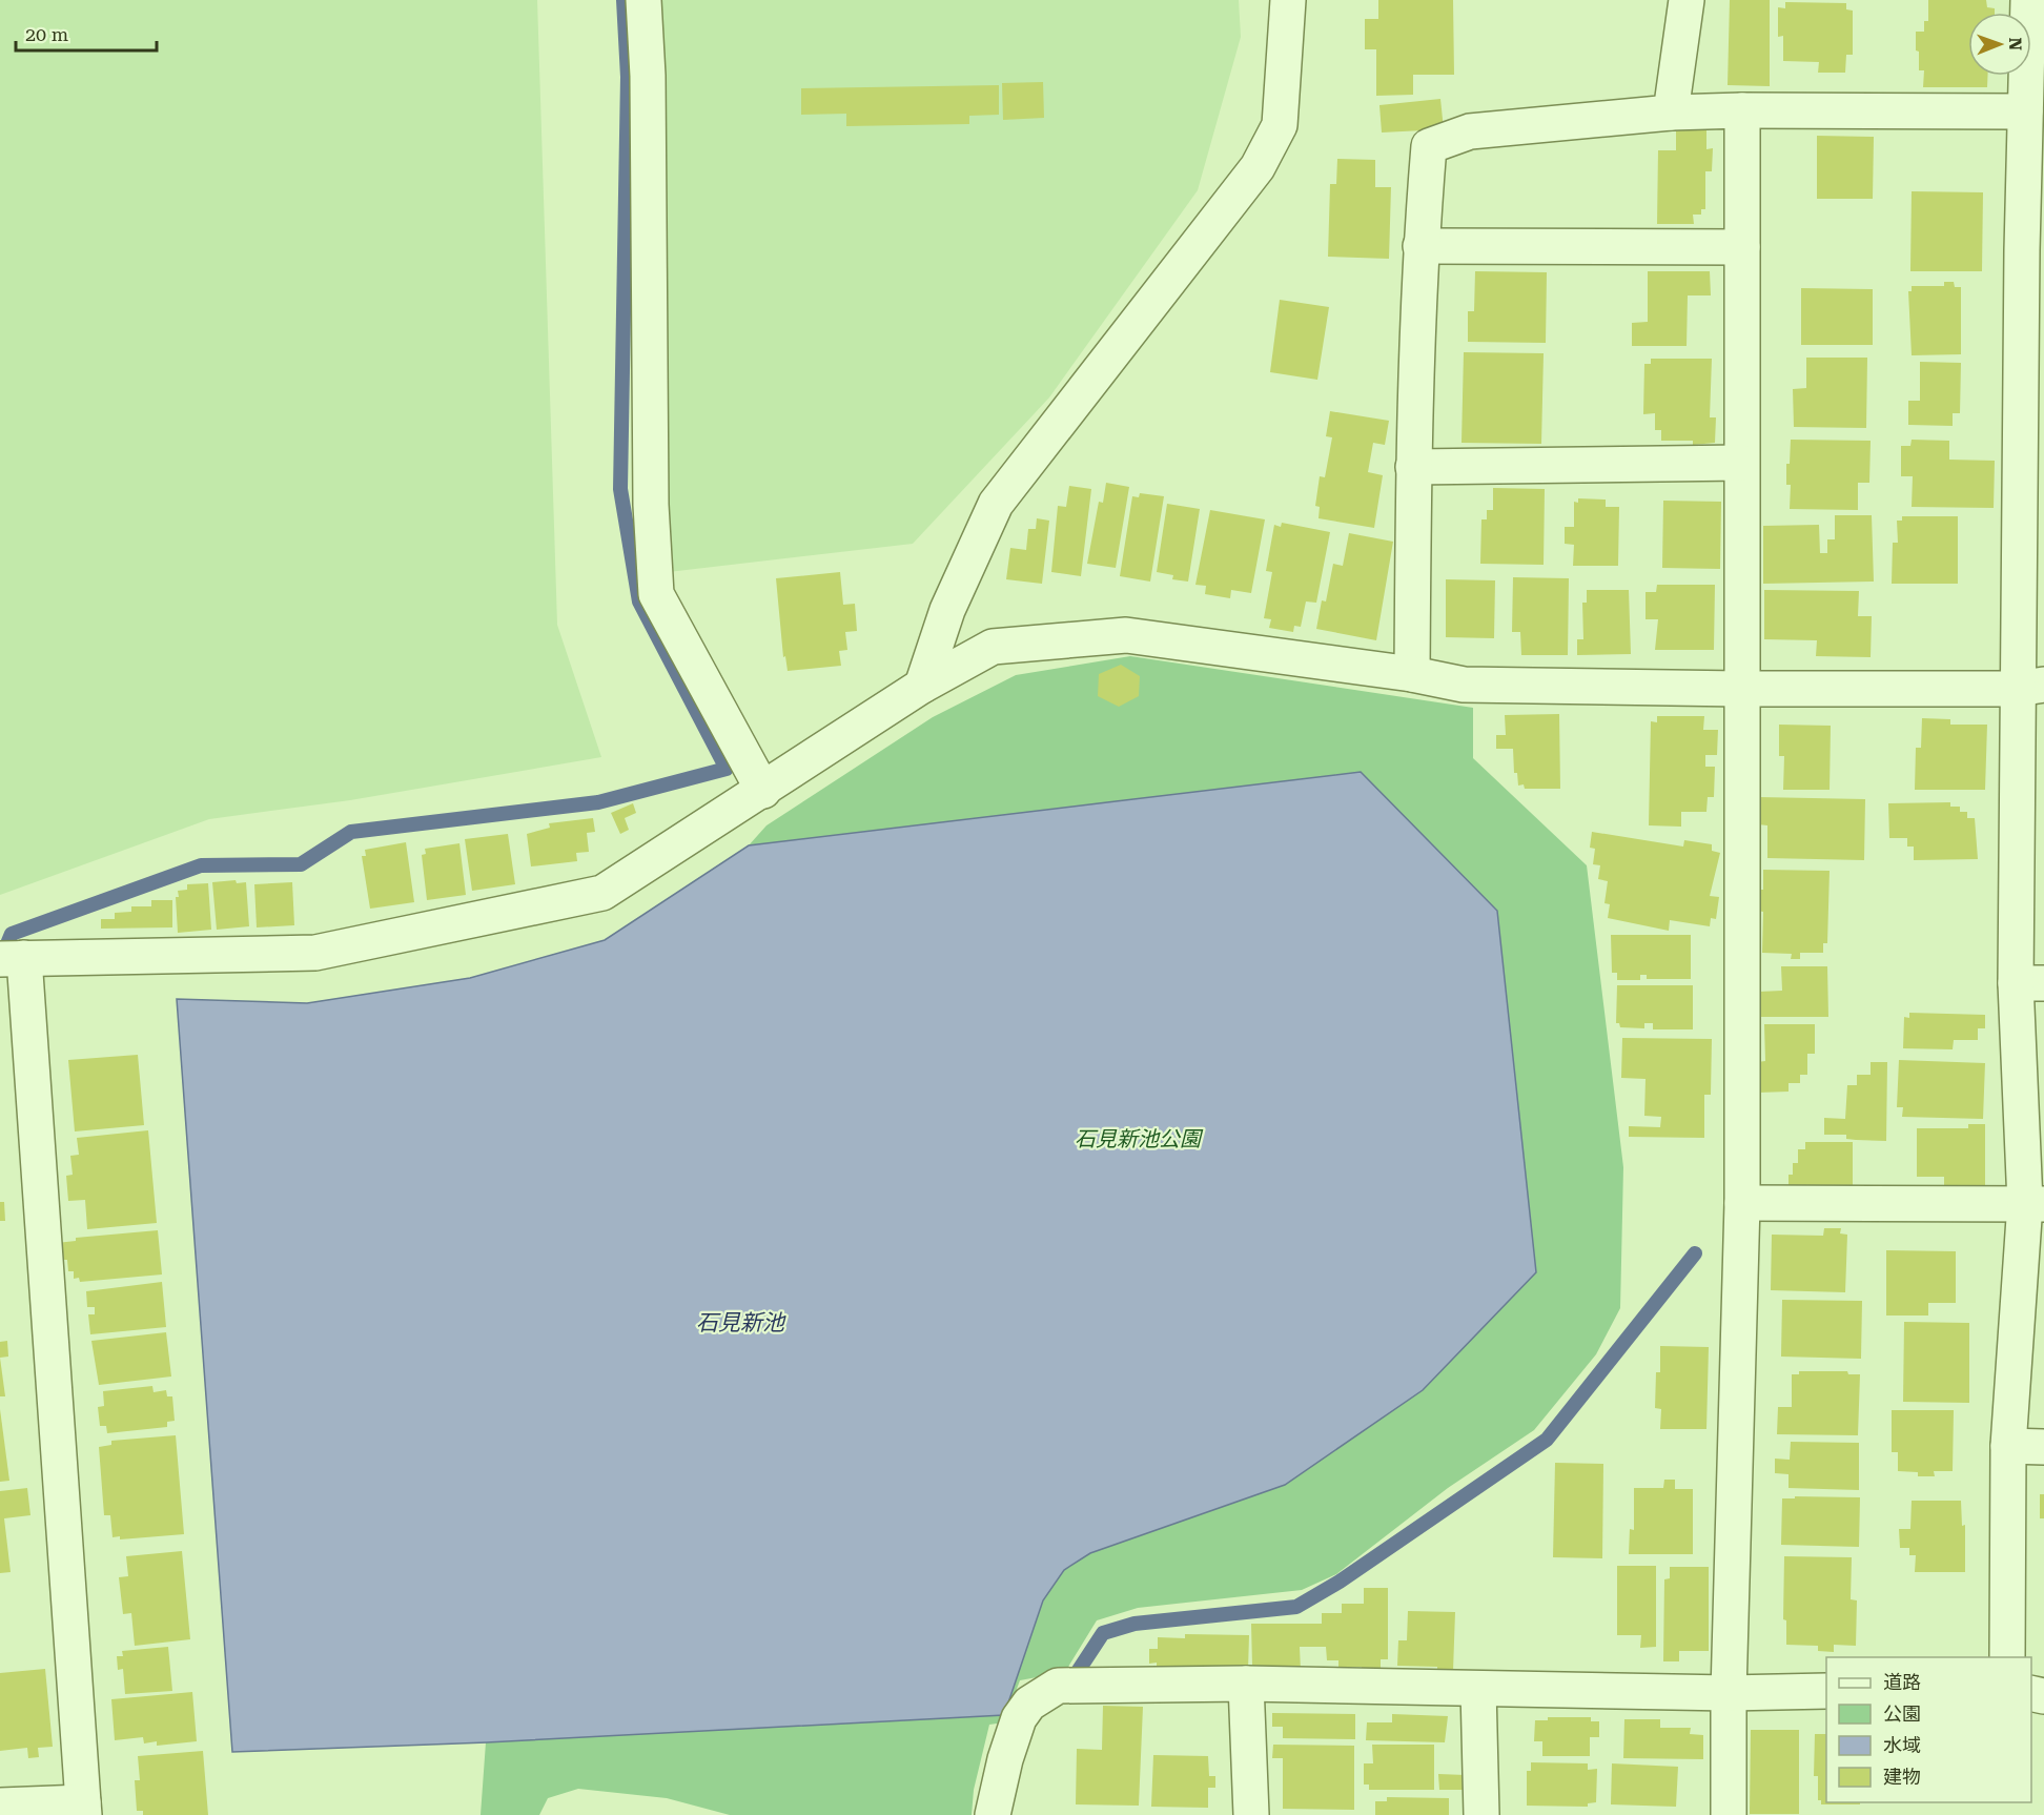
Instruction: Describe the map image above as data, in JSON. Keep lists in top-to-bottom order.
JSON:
{
  "water": ["石見新池"],
  "parks": ["石見新池公園"],
  "legend": [
    "道路",
    "公園",
    "水域",
    "建物"
  ],
  "scale_bar": "20 m",
  "north": "right"
}
